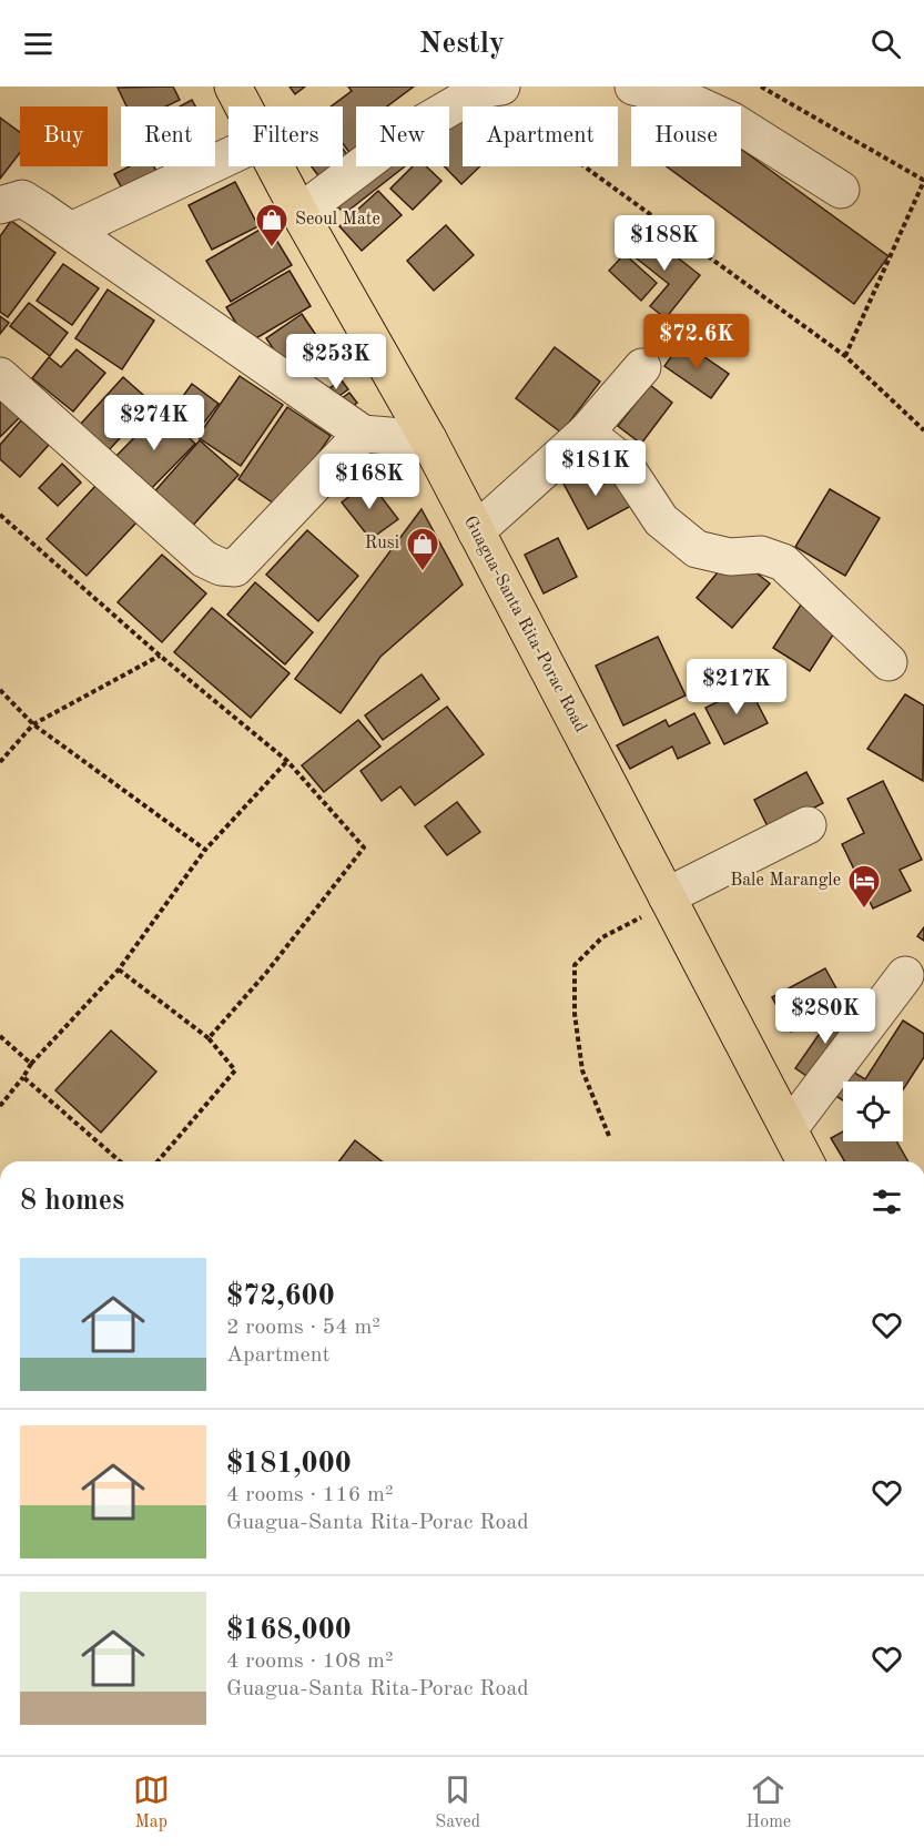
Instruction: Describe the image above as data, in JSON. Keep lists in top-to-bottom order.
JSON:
{
  "streets": {
    "main road": ["Guagua-Santa Rita-Porac Road"]
  },
  "places": {
    "shop": ["Seoul Mate", "Rusi"],
    "hotel": ["Bale Marangle"]
  },
  "page": {
    "header": "Nestly",
    "chip": [
      "Buy",
      "Rent",
      "Filters",
      "New",
      "Apartment",
      "House"
    ],
    "price": [
      "$188K",
      "$72.6K",
      "$253K",
      "$274K",
      "$181K",
      "$168K",
      "$217K",
      "$280K"
    ],
    "heading": "8 homes",
    "list": [
      {
        "name": "$72,600",
        "note": "2 rooms · 54 m² · Apartment"
      },
      {
        "name": "$181,000",
        "note": "4 rooms · 116 m² · Guagua-Santa Rita-Porac Road"
      },
      {
        "name": "$168,000",
        "note": "4 rooms · 108 m² · Guagua-Santa Rita-Porac Road"
      }
    ],
    "tabs": ["Map", "Saved", "Home"]
  }
}
